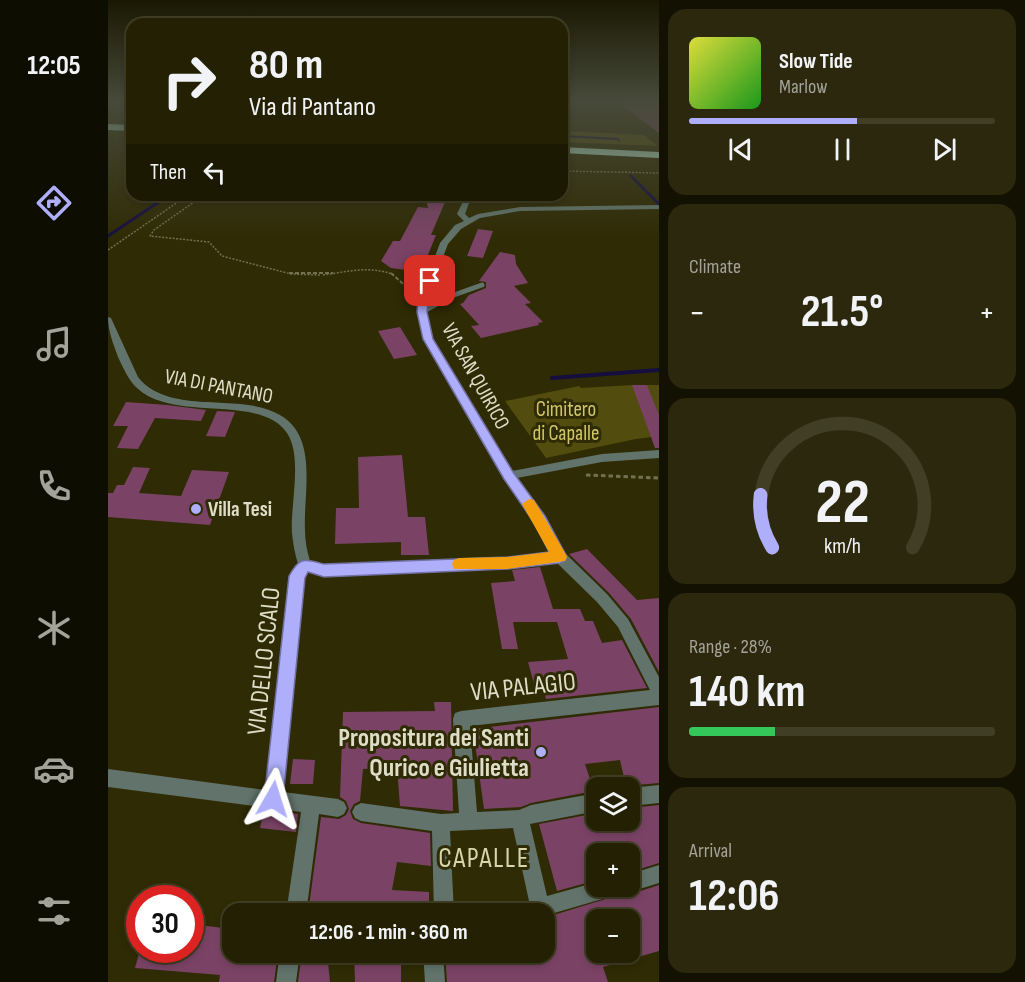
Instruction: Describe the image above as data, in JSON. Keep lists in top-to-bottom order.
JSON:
{
  "streets": {
    "street": [
      "VIA SAN QUIRICO",
      "VIA DI PANTANO",
      "VIA DELLO SCALO",
      "VIA PALAGIO"
    ]
  },
  "crossings": [
    ["VIA SAN QUIRICO", "VIA PALAGIO"],
    ["VIA DI PANTANO", "VIA DELLO SCALO"]
  ],
  "districts": ["CAPALLE"],
  "parks": ["Cimitero di Capalle"],
  "places": ["Villa Tesi", "Propositura dei Santi Qurico e Giulietta"],
  "page": {
    "tabs": "12:05",
    "turn": ["80 m", "Via di Pantano"],
    "song": ["Slow Tide", "Marlow"],
    "then": "Then",
    "tile": [
      "Climate",
      ["Range · 28%", "140 km"],
      ["Arrival", "12:06"]
    ],
    "heat": ["−", "21.5°", "+"],
    "map_buttons": ["+", "−"],
    "limit": "30",
    "trip": "12:06 · 1 min · 360 m",
    "gauge": ["22", "km/h"]
  }
}
